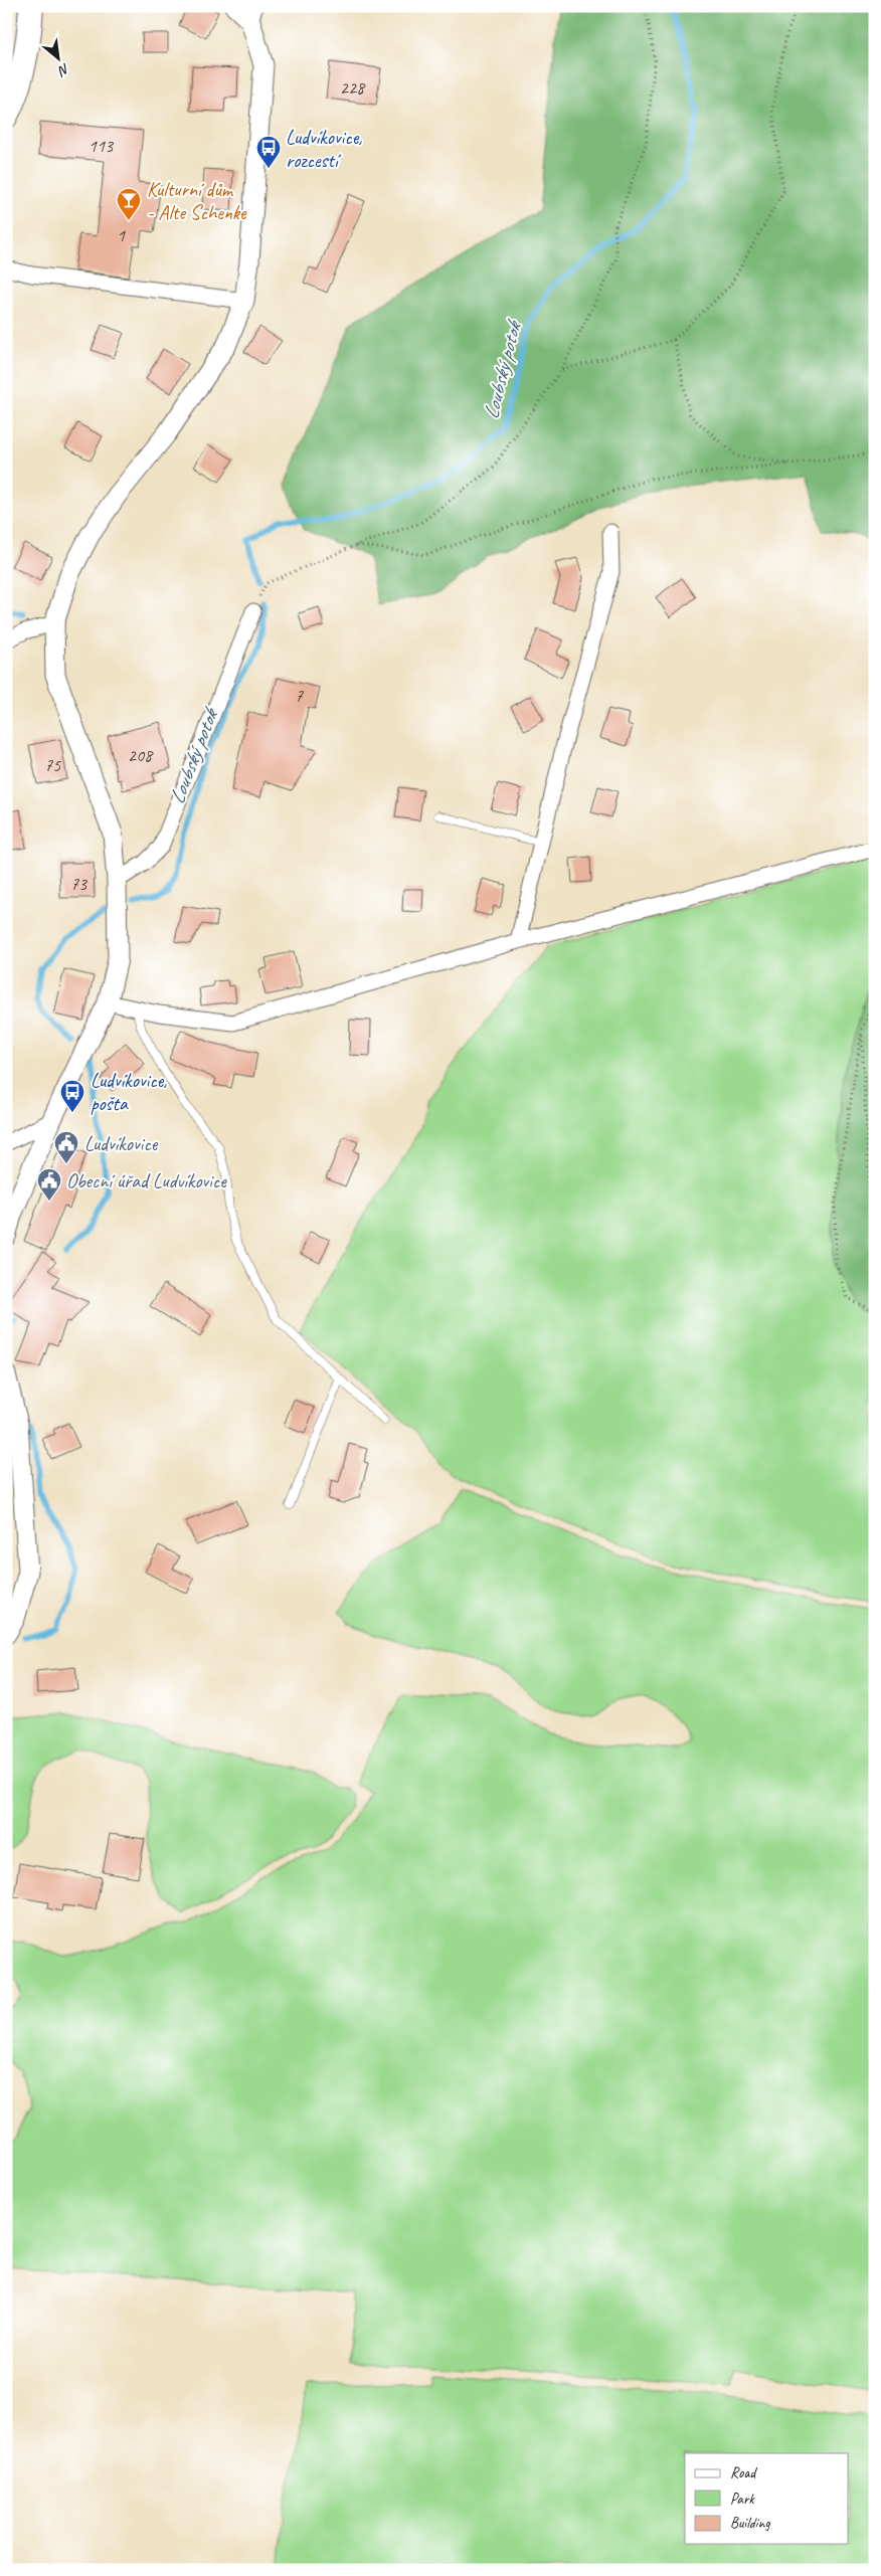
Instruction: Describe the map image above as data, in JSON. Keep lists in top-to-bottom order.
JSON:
{
  "water": ["Loubský potok"],
  "places": {
    "bus stop": ["Ludvíkovice, rozcestí", "Ludvíkovice, pošta"],
    "bar": ["Kulturní dům - Alte Schenke"],
    "public building": ["Ludvíkovice", "Obecní úřad Ludvíkovice"]
  },
  "house_numbers": [
    "228",
    "113",
    "1",
    "7",
    "208",
    "75",
    "73"
  ],
  "legend": ["Road", "Park", "Building"],
  "north": "bottom right"
}
